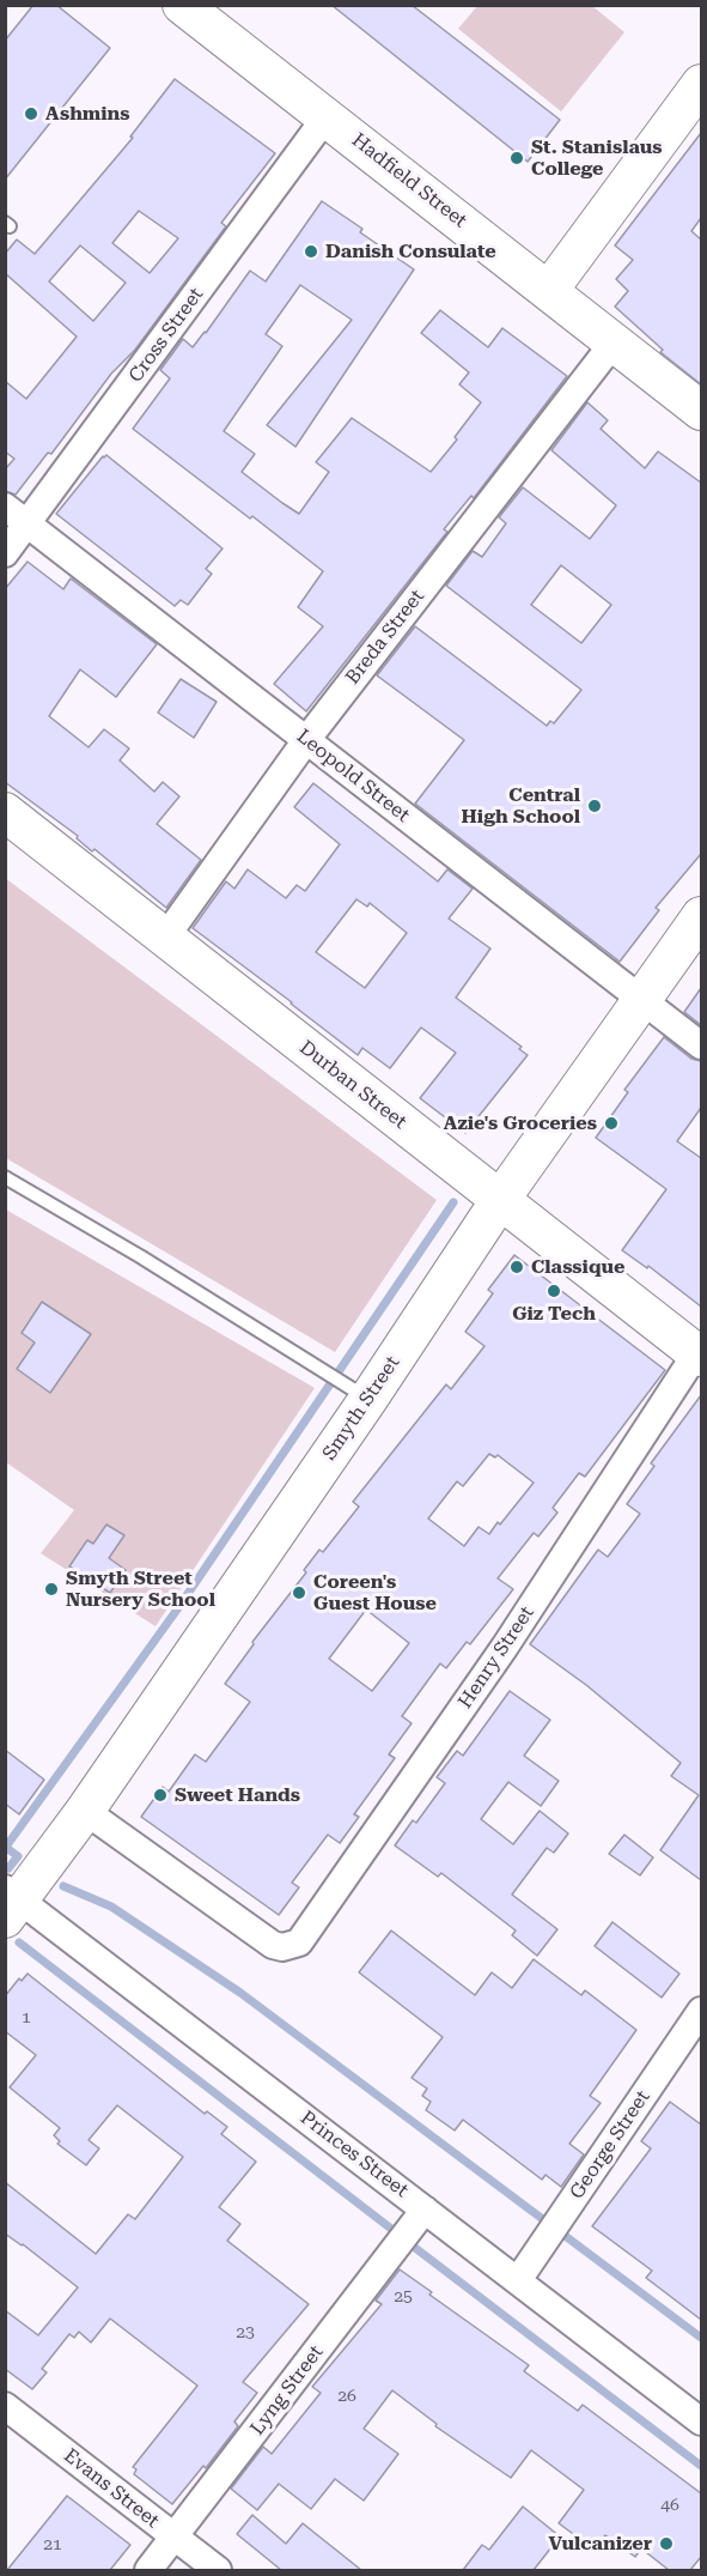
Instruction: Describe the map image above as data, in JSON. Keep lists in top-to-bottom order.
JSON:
{
  "streets": {
    "street": [
      "Hadfield Street",
      "Cross Street",
      "Breda Street",
      "Leopold Street",
      "Durban Street",
      "Smyth Street",
      "Henry Street",
      "George Street",
      "Princes Street",
      "Lyng Street",
      "Evans Street"
    ]
  },
  "crossings": [
    ["Hadfield Street", "Cross Street"],
    ["Hadfield Street", "Breda Street"],
    ["Cross Street", "Leopold Street"],
    ["Breda Street", "Leopold Street"],
    ["Breda Street", "Durban Street"],
    ["Leopold Street", "Smyth Street"],
    ["Durban Street", "Smyth Street"],
    ["Durban Street", "Henry Street"],
    ["Smyth Street", "Henry Street"],
    ["Smyth Street", "Princes Street"],
    ["George Street", "Princes Street"],
    ["Princes Street", "Lyng Street"],
    ["Lyng Street", "Evans Street"]
  ],
  "places": [
    "Ashmins",
    "St. Stanislaus College",
    "Danish Consulate",
    "Central High School",
    "Azie's Groceries",
    "Classique",
    "Giz Tech",
    "Smyth Street Nursery School",
    "Coreen's Guest House",
    "Sweet Hands",
    "Vulcanizer"
  ],
  "house_numbers": [
    "1",
    "25",
    "23",
    "26",
    "46",
    "21"
  ]
}
